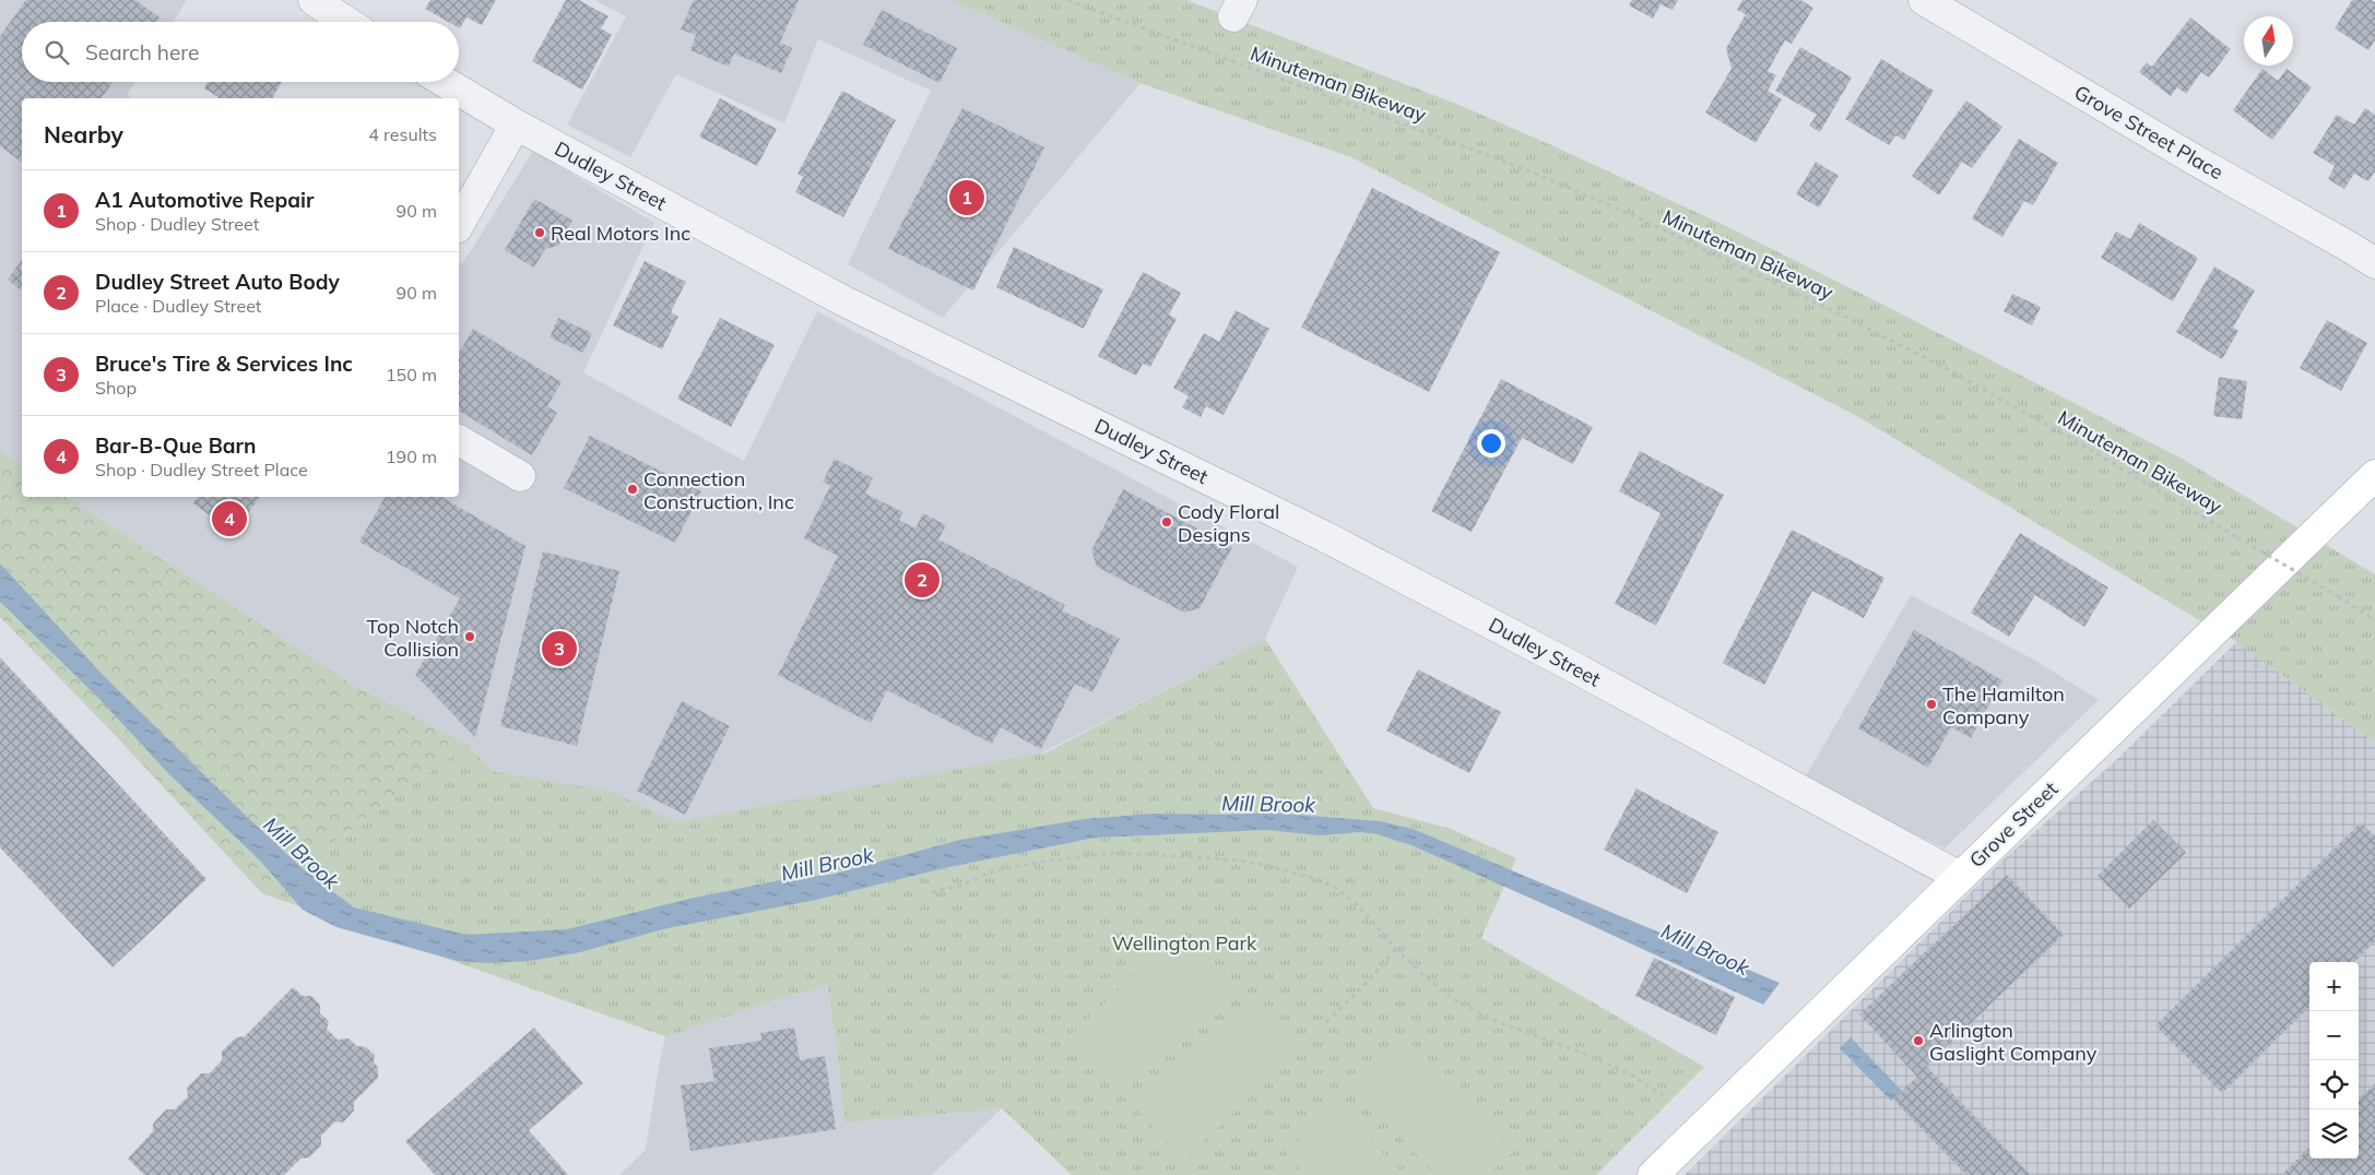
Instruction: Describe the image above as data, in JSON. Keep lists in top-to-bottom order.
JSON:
{
  "streets": {
    "main road": ["Grove Street"],
    "street": ["Grove Street Place", "Dudley Street"],
    "path": ["Minuteman Bikeway"]
  },
  "crossings": [
    ["Dudley Street", "Grove Street"]
  ],
  "water": ["Mill Brook"],
  "parks": ["Wellington Park"],
  "places": [
    "Real Motors Inc",
    "Connection Construction, Inc",
    "Cody Floral Designs",
    "Top Notch Collision",
    "The Hamilton Company",
    "Arlington Gaslight Company"
  ],
  "north": "top",
  "page": {
    "search": "Search here",
    "heading": ["Nearby", "4 results"],
    "list": [
      {
        "mark": "1",
        "name": "A1 Automotive Repair",
        "note": "Shop · Dudley Street",
        "value": "90 m"
      },
      {
        "mark": "2",
        "name": "Dudley Street Auto Body",
        "note": "Place · Dudley Street",
        "value": "90 m"
      },
      {
        "mark": "3",
        "name": "Bruce's Tire & Services Inc",
        "note": "Shop",
        "value": "150 m"
      },
      {
        "mark": "4",
        "name": "Bar-B-Que Barn",
        "note": "Shop · Dudley Street Place",
        "value": "190 m"
      }
    ],
    "pins": [
      "1",
      "4",
      "2",
      "3"
    ],
    "map_buttons": ["+", "−"]
  }
}
